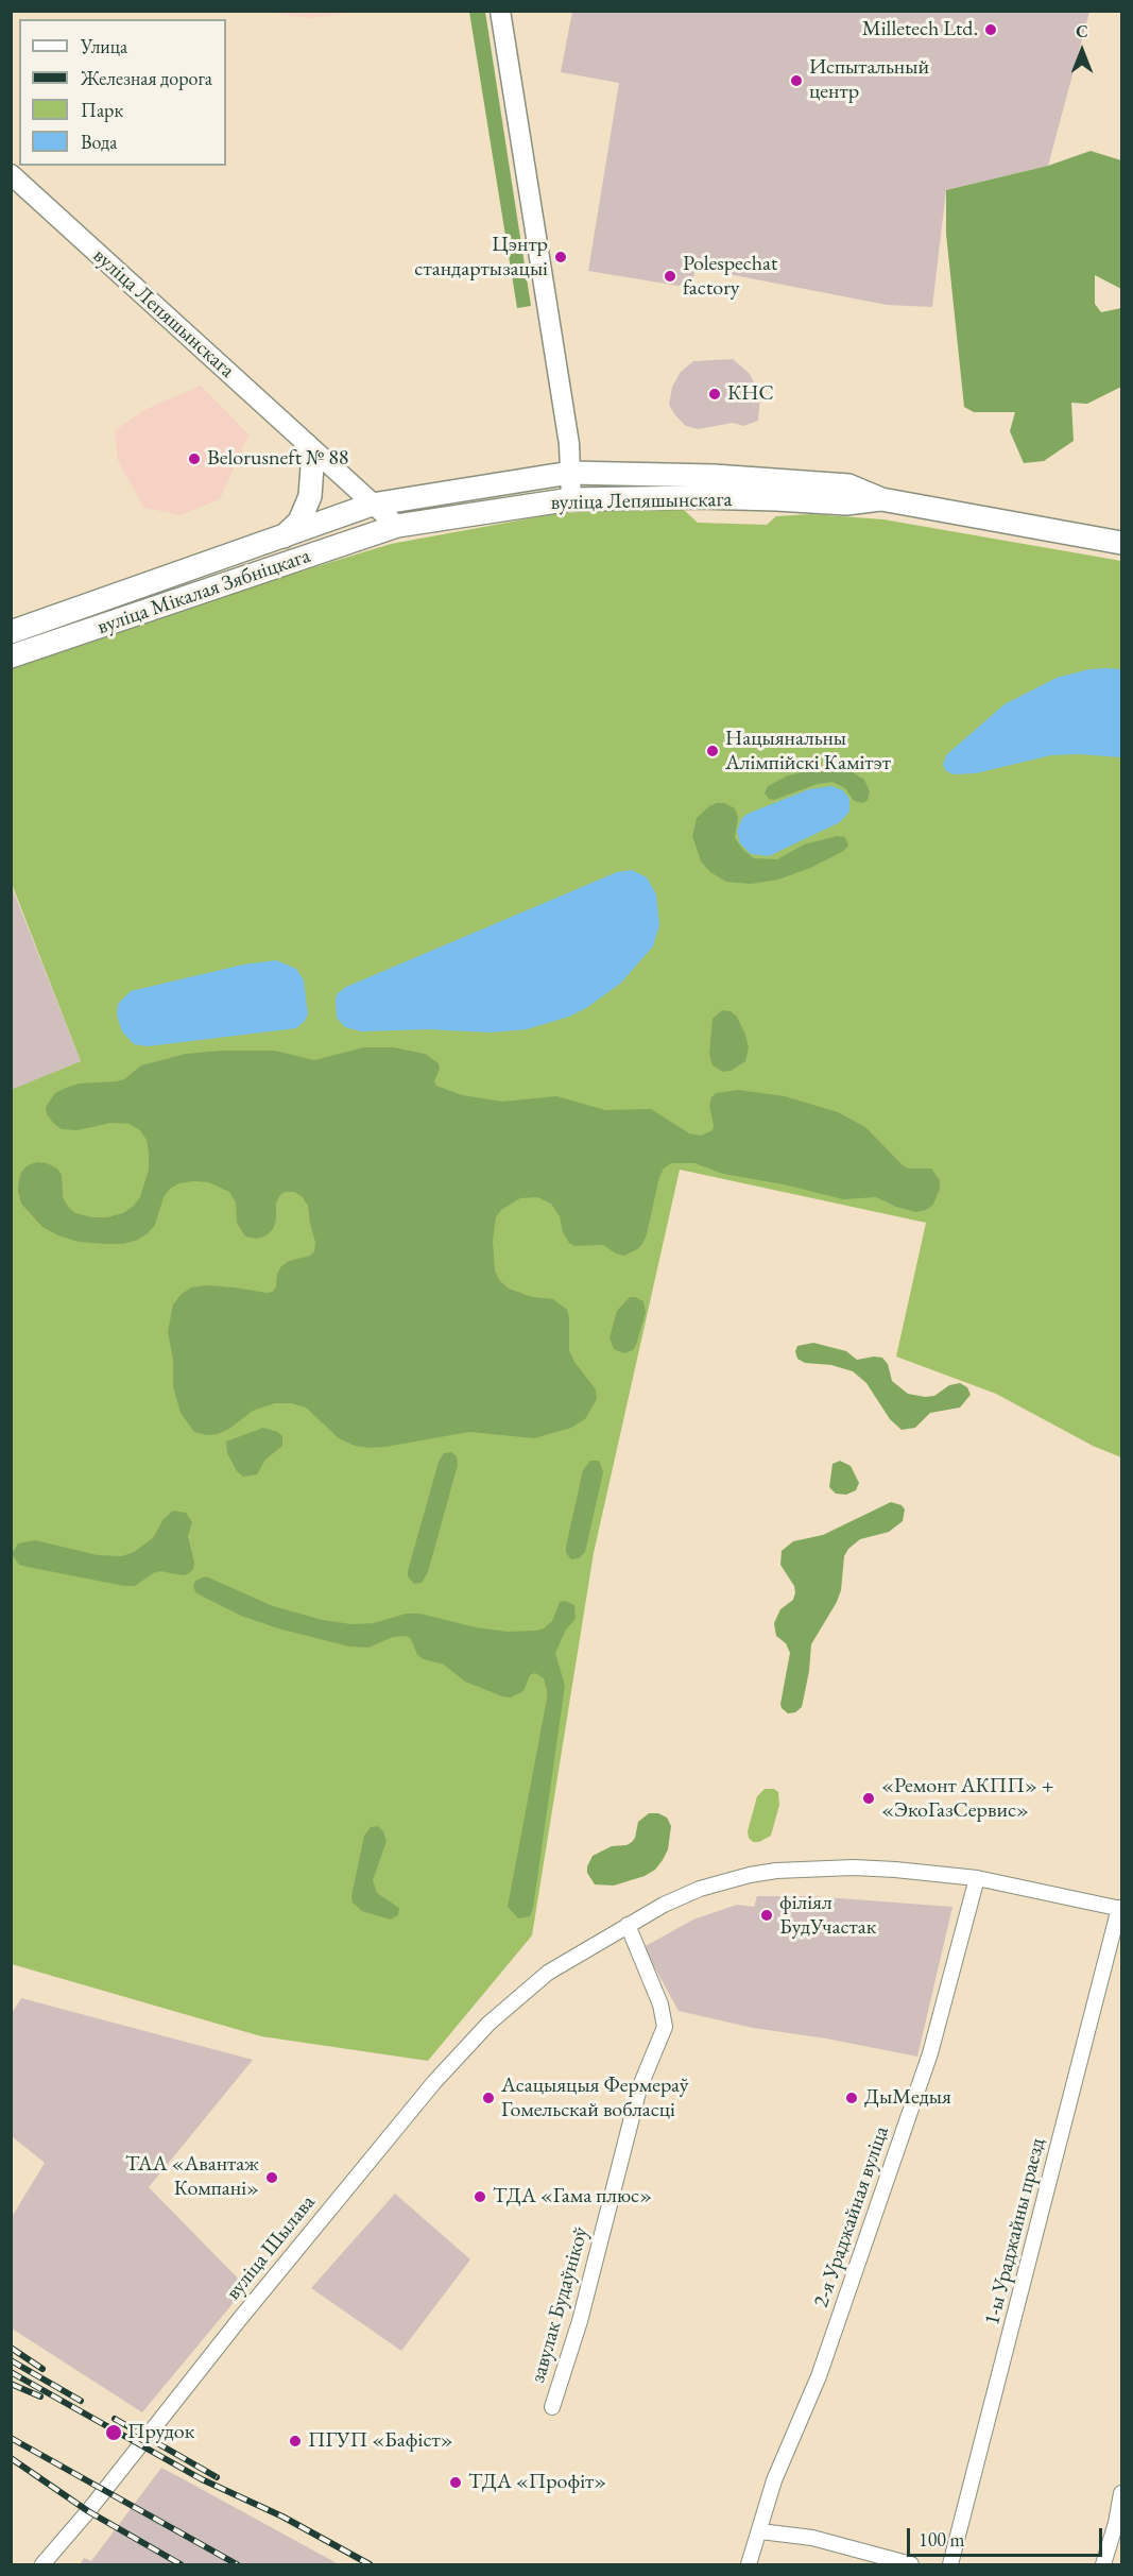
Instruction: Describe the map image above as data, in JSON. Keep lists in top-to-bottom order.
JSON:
{
  "streets": {
    "main road": ["вуліца Лепяшынскага", "вуліца Мікалая Зябніцкага"],
    "street": [
      "2-я Ураджайная вуліца",
      "1-ы Ураджайны праезд",
      "вуліца Шылава",
      "завулак Будаўнікоў"
    ]
  },
  "crossings": [
    ["вуліца Лепяшынскага", "вуліца Мікалая Зябніцкага"],
    ["2-я Ураджайная вуліца", "вуліца Шылава"],
    ["1-ы Ураджайны праезд", "вуліца Шылава"],
    ["вуліца Шылава", "завулак Будаўнікоў"]
  ],
  "places": [
    "Milletech Ltd.",
    "Испытальный центр",
    "Цэнтр стандартызацыі",
    "Polespechat factory",
    "КНС",
    "Belorusneft № 88",
    "Нацыянальны Алімпійскі Камітэт",
    "«Ремонт АКПП» + «ЭкоГазСервис»",
    "філіял БудУчастак",
    "Асацыяцыя Фермераў Гомельскай вобласці",
    "ДыМедыя",
    "ТАА «Авантаж Компані»",
    "ТДА «Гама плюс»",
    "Прудок",
    "ПГУП «Бафіст»",
    "ТДА «Профіт»"
  ],
  "legend": [
    "Улица",
    "Железная дорога",
    "Парк",
    "Вода"
  ],
  "scale_bar": "100 m",
  "north": "top"
}
